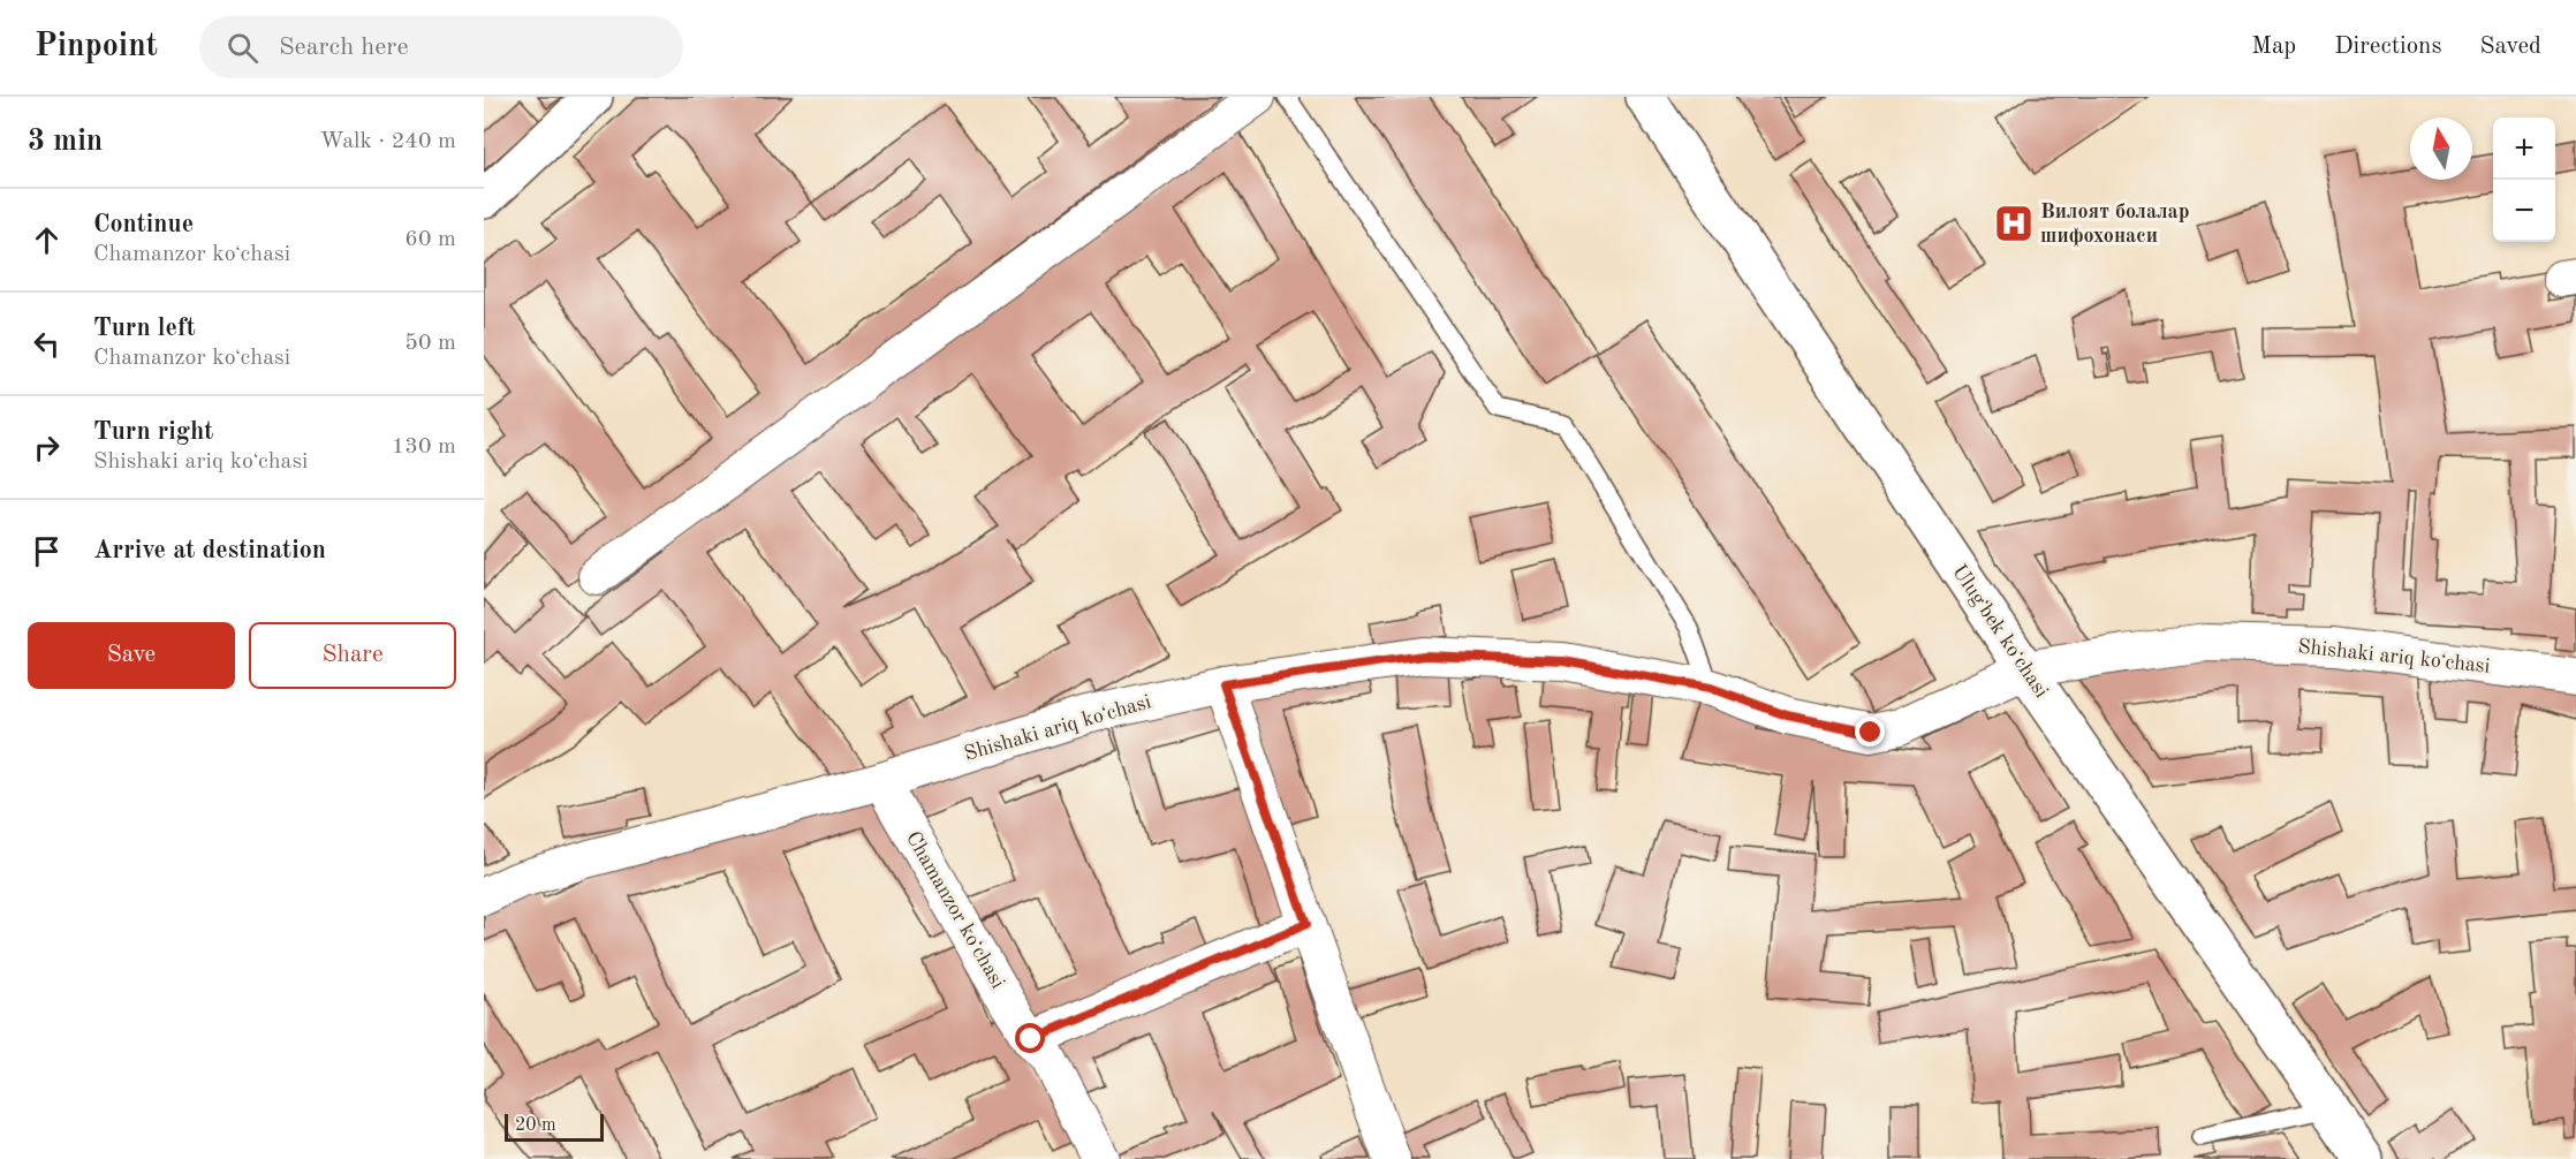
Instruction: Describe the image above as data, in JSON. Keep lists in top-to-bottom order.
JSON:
{
  "streets": {
    "street": ["Ulugʻbek koʻchasi", "Shishaki ariq koʻchasi", "Chamanzor koʻchasi"]
  },
  "crossings": [
    ["Ulugʻbek koʻchasi", "Shishaki ariq koʻchasi"],
    ["Shishaki ariq koʻchasi", "Chamanzor koʻchasi"]
  ],
  "places": {
    "hospital": ["Вилоят болалар шифохонаси"]
  },
  "scale_bar": "20 m",
  "north": "top",
  "page": {
    "header": "Pinpoint",
    "search": "Search here",
    "nav": ["Map", "Directions", "Saved"],
    "heading": ["3 min", "Walk · 240 m"],
    "map_buttons": ["+", "−"],
    "list": [
      ["Continue", "Chamanzor koʻchasi", "60 m"],
      ["Turn left", "Chamanzor koʻchasi", "50 m"],
      ["Turn right", "Shishaki ariq koʻchasi", "130 m"],
      "Arrive at destination"
    ],
    "buttons": ["Save", "Share"],
    "scale": "20 m"
  }
}
